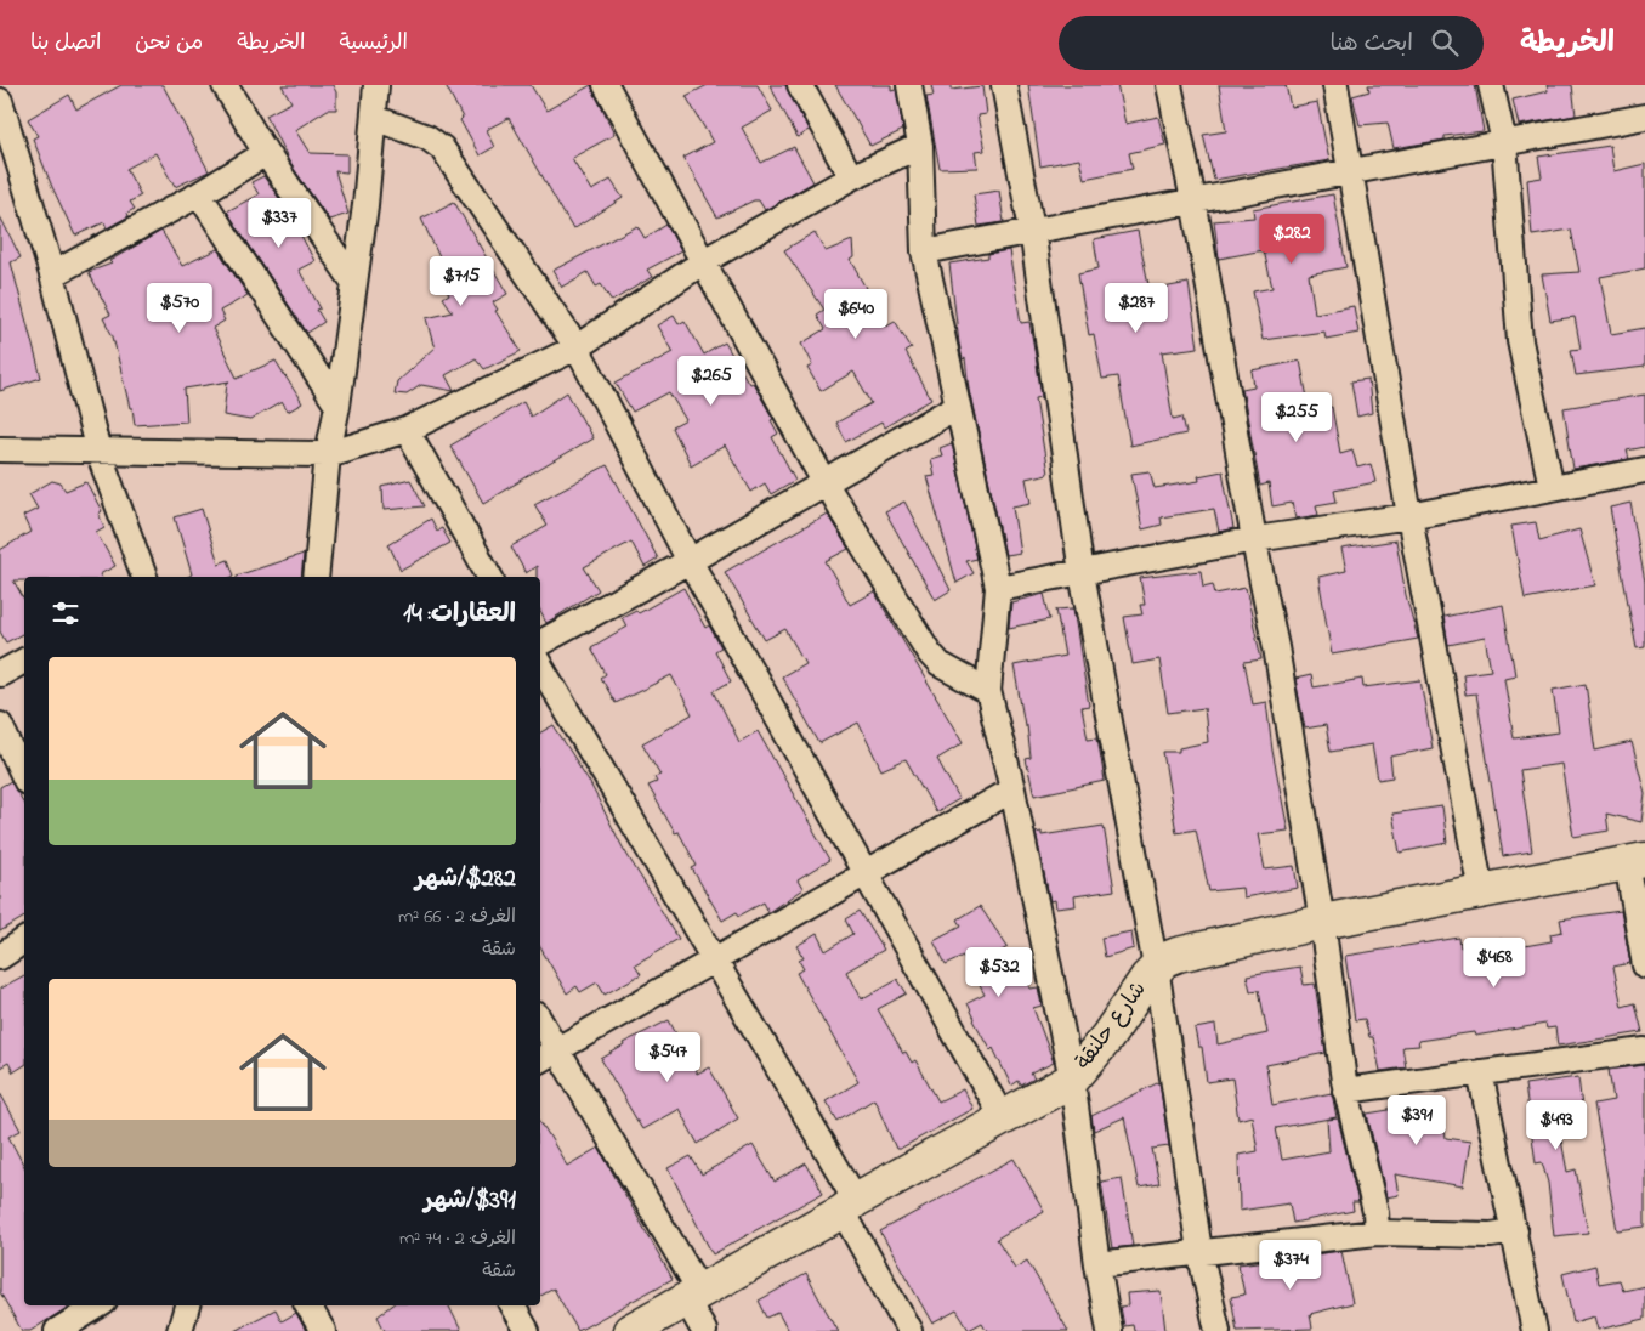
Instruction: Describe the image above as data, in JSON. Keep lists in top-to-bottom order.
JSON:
{
  "streets": {
    "street": ["شارع حلنقة"]
  },
  "page": {
    "header": "الخريطة",
    "search": "ابحث هنا",
    "nav": [
      "الرئيسية",
      "الخريطة",
      "من نحن",
      "اتصل بنا"
    ],
    "price": [
      "$337",
      "$282",
      "$715",
      "$570",
      "$287",
      "$640",
      "$265",
      "$255",
      "$468",
      "$532",
      "$547",
      "$391",
      "$493",
      "$374"
    ],
    "heading": "العقارات: 14",
    "list": [
      {
        "name": "$282/شهر",
        "note": "الغرف: 2 · 66 m² · شقة"
      },
      {
        "name": "$391/شهر",
        "note": "الغرف: 2 · 74 m² · شقة"
      }
    ]
  }
}
